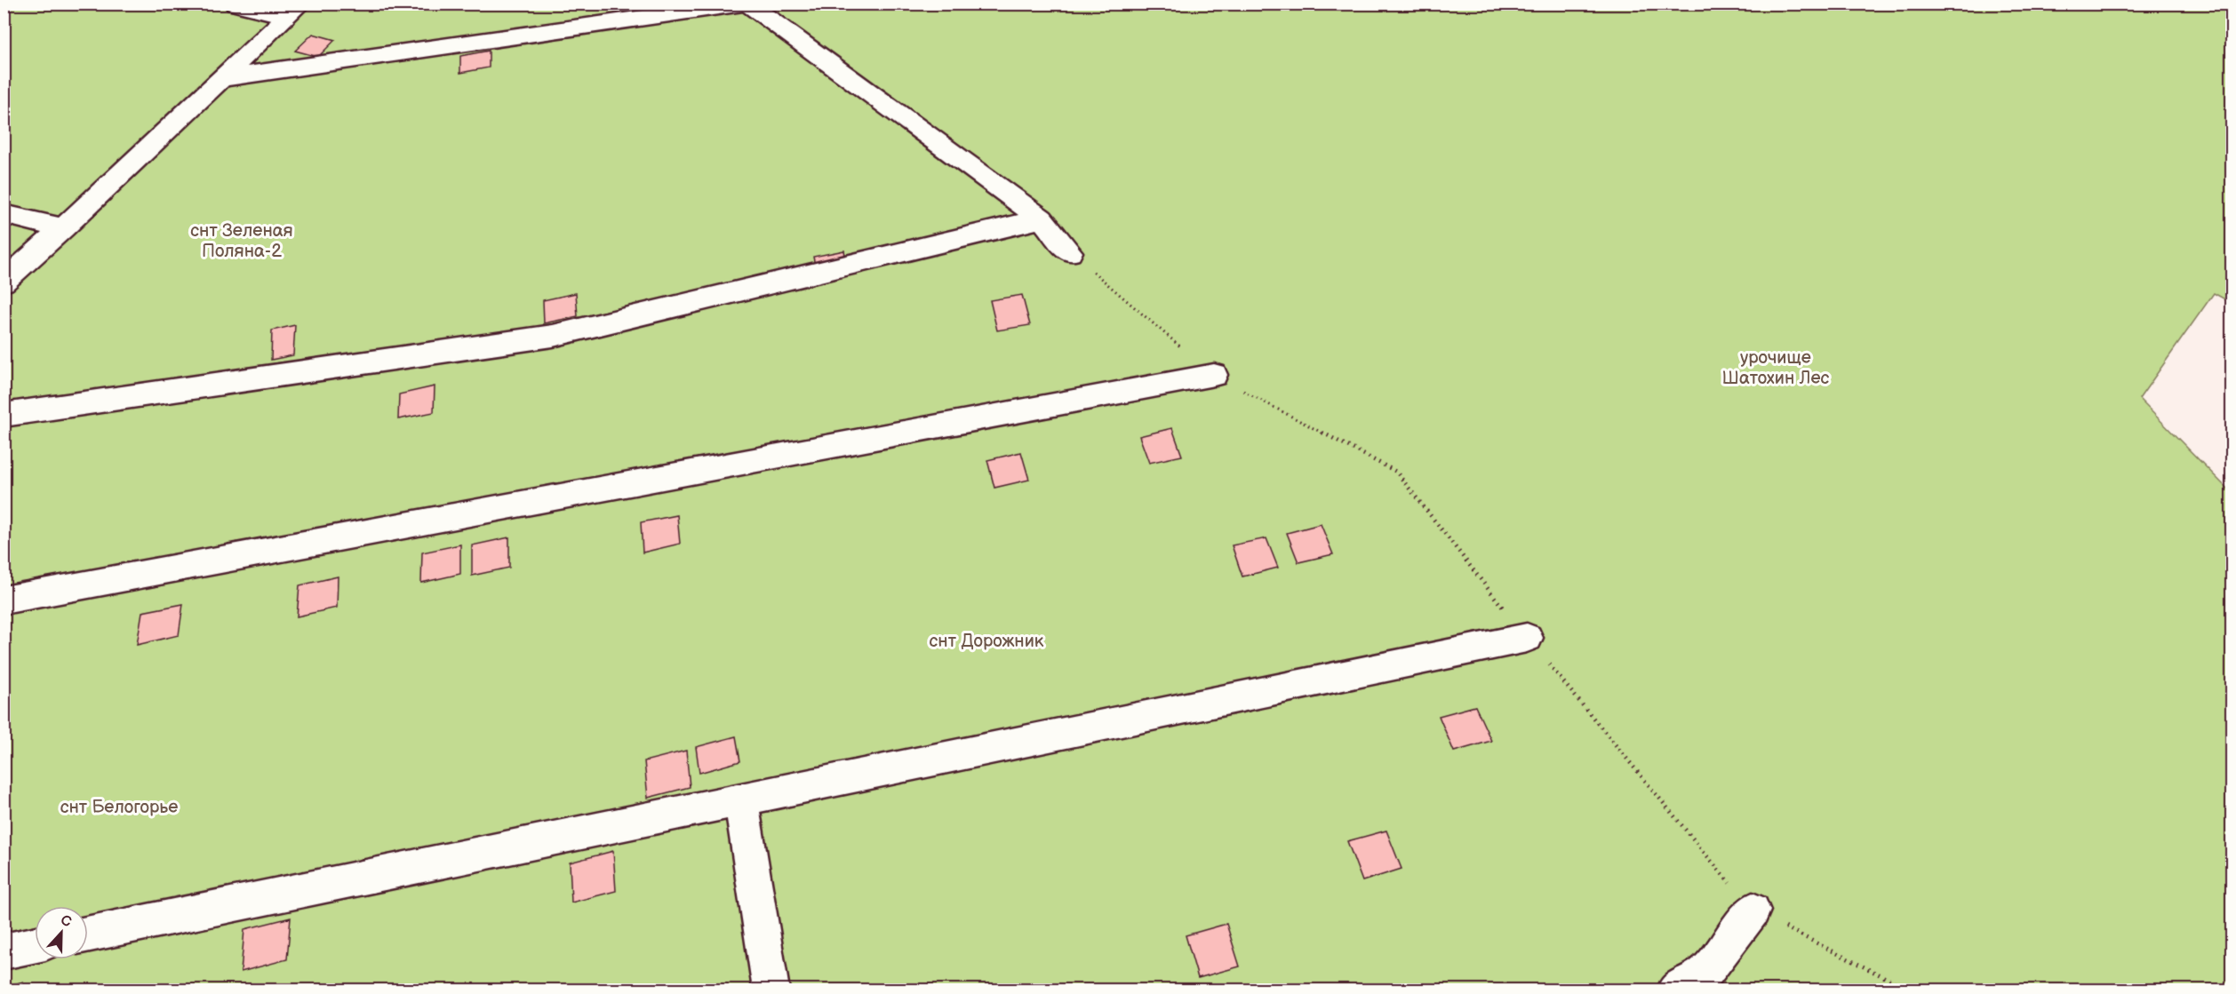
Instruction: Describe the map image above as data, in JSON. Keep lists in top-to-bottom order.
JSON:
{
  "parks": [
    "снт Зеленая Поляна-2",
    "урочище Шатохин Лес",
    "снт Дорожник",
    "снт Белогорье"
  ],
  "north": "top"
}
